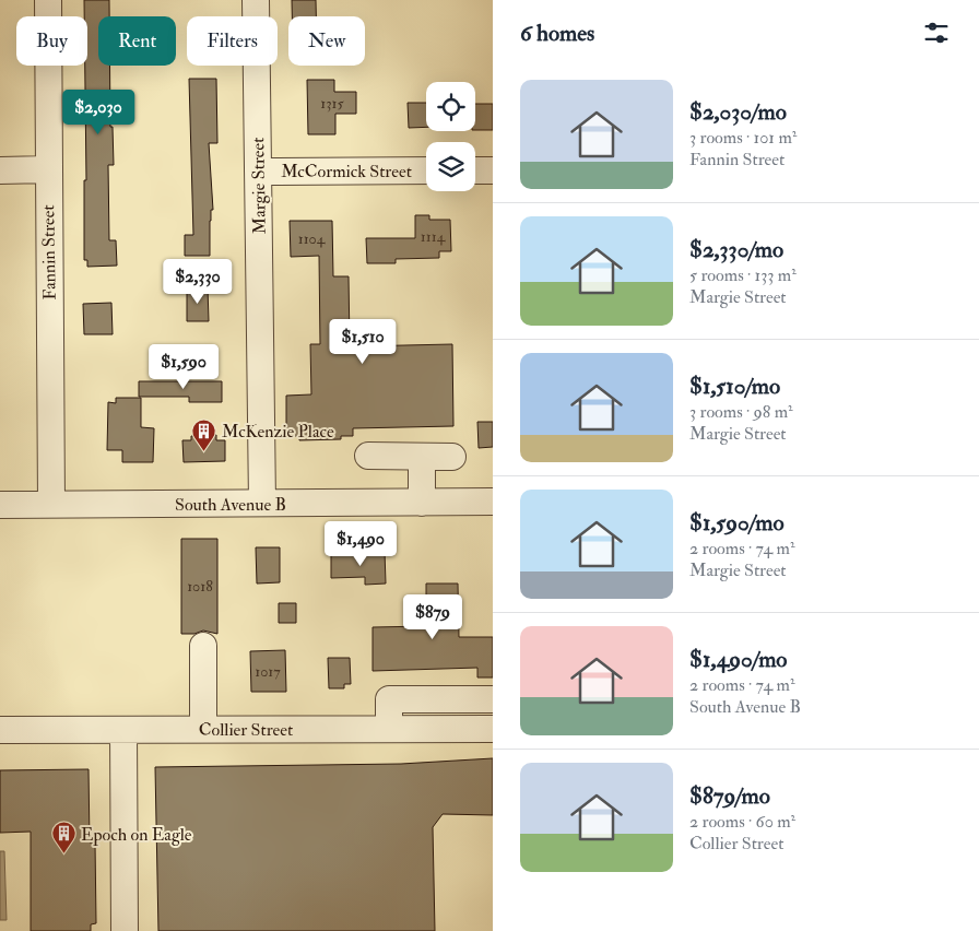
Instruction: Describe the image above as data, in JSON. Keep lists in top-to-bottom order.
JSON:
{
  "streets": {
    "street": [
      "McCormick Street",
      "Margie Street",
      "Fannin Street",
      "South Avenue B",
      "Collier Street"
    ]
  },
  "crossings": [
    ["McCormick Street", "Margie Street"],
    ["Margie Street", "South Avenue B"],
    ["Fannin Street", "South Avenue B"]
  ],
  "places": {
    "building": ["McKenzie Place", "Epoch on Eagle"]
  },
  "house_numbers": [
    "1315",
    "1114",
    "1104",
    "1018",
    "1017"
  ],
  "page": {
    "heading": "6 homes",
    "chip": [
      "Buy",
      "Rent",
      "Filters",
      "New"
    ],
    "list": [
      {
        "name": "$2,030/mo",
        "note": "3 rooms · 101 m² · Fannin Street"
      },
      {
        "name": "$2,330/mo",
        "note": "5 rooms · 133 m² · Margie Street"
      },
      {
        "name": "$1,510/mo",
        "note": "3 rooms · 98 m² · Margie Street"
      },
      {
        "name": "$1,590/mo",
        "note": "2 rooms · 74 m² · Margie Street"
      },
      {
        "name": "$1,490/mo",
        "note": "2 rooms · 74 m² · South Avenue B"
      },
      {
        "name": "$879/mo",
        "note": "2 rooms · 60 m² · Collier Street"
      }
    ],
    "price": [
      "$2,030",
      "$2,330",
      "$1,510",
      "$1,590",
      "$1,490",
      "$879"
    ]
  }
}
